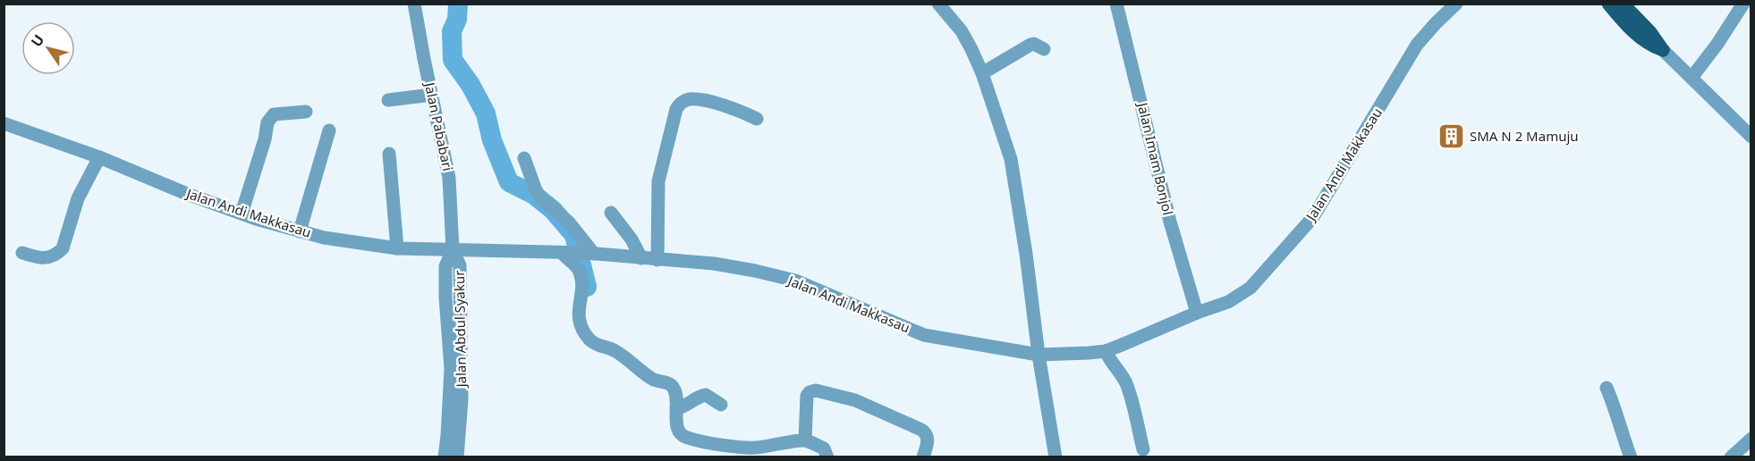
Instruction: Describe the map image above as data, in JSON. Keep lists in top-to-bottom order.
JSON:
{
  "streets": {
    "street": [
      "Jalan Pababari",
      "Jalan Imam Bonjol",
      "Jalan Andi Makkasau",
      "Jalan Abdul Syakur"
    ]
  },
  "crossings": [
    ["Jalan Pababari", "Jalan Andi Makkasau"],
    ["Jalan Pababari", "Jalan Abdul Syakur"],
    ["Jalan Imam Bonjol", "Jalan Andi Makkasau"],
    ["Jalan Andi Makkasau", "Jalan Abdul Syakur"]
  ],
  "places": {
    "building": ["SMA N 2 Mamuju"]
  },
  "north": "top left"
}
